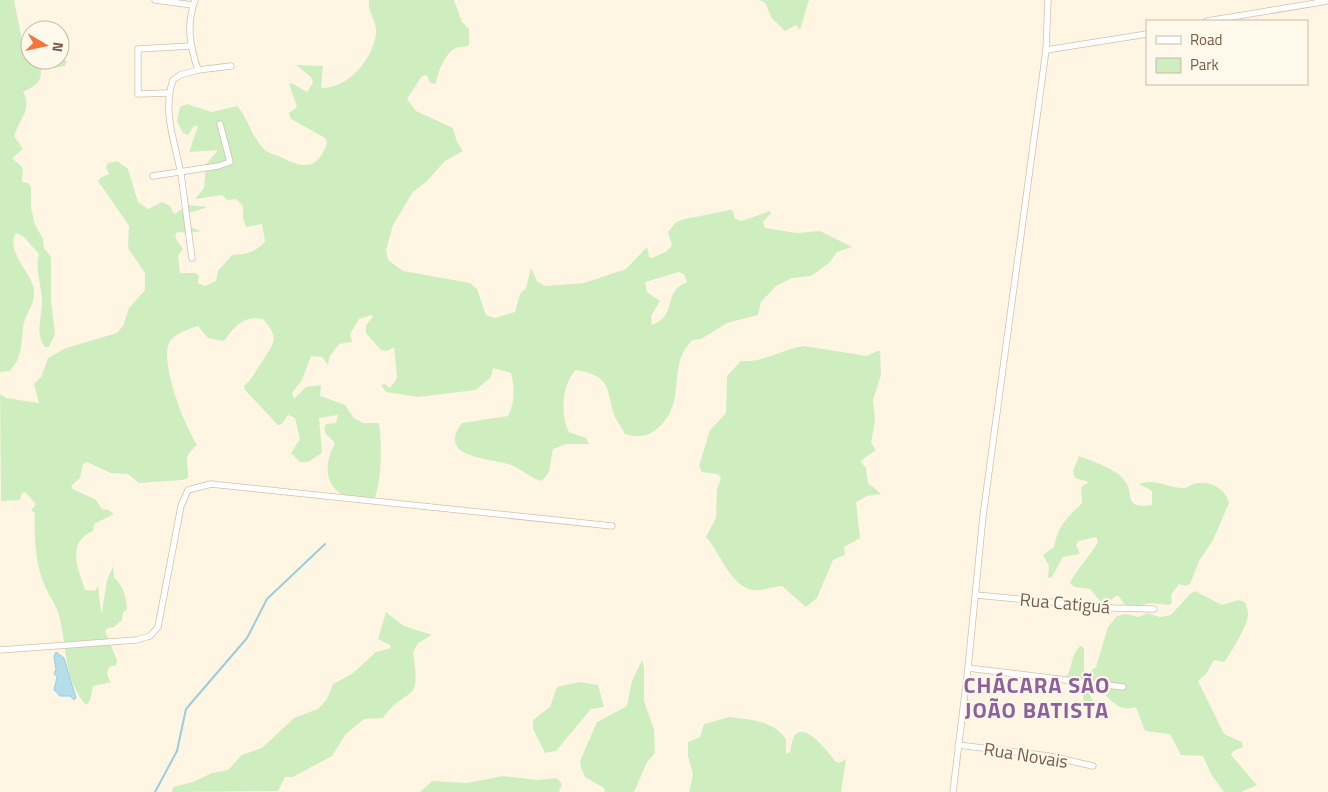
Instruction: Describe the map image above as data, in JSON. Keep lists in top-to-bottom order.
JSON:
{
  "streets": {
    "street": ["Rua Catiguá", "Rua Novais"]
  },
  "districts": ["CHÁCARA SÃO JOÃO BATISTA"],
  "legend": ["Road", "Park"],
  "north": "right"
}
